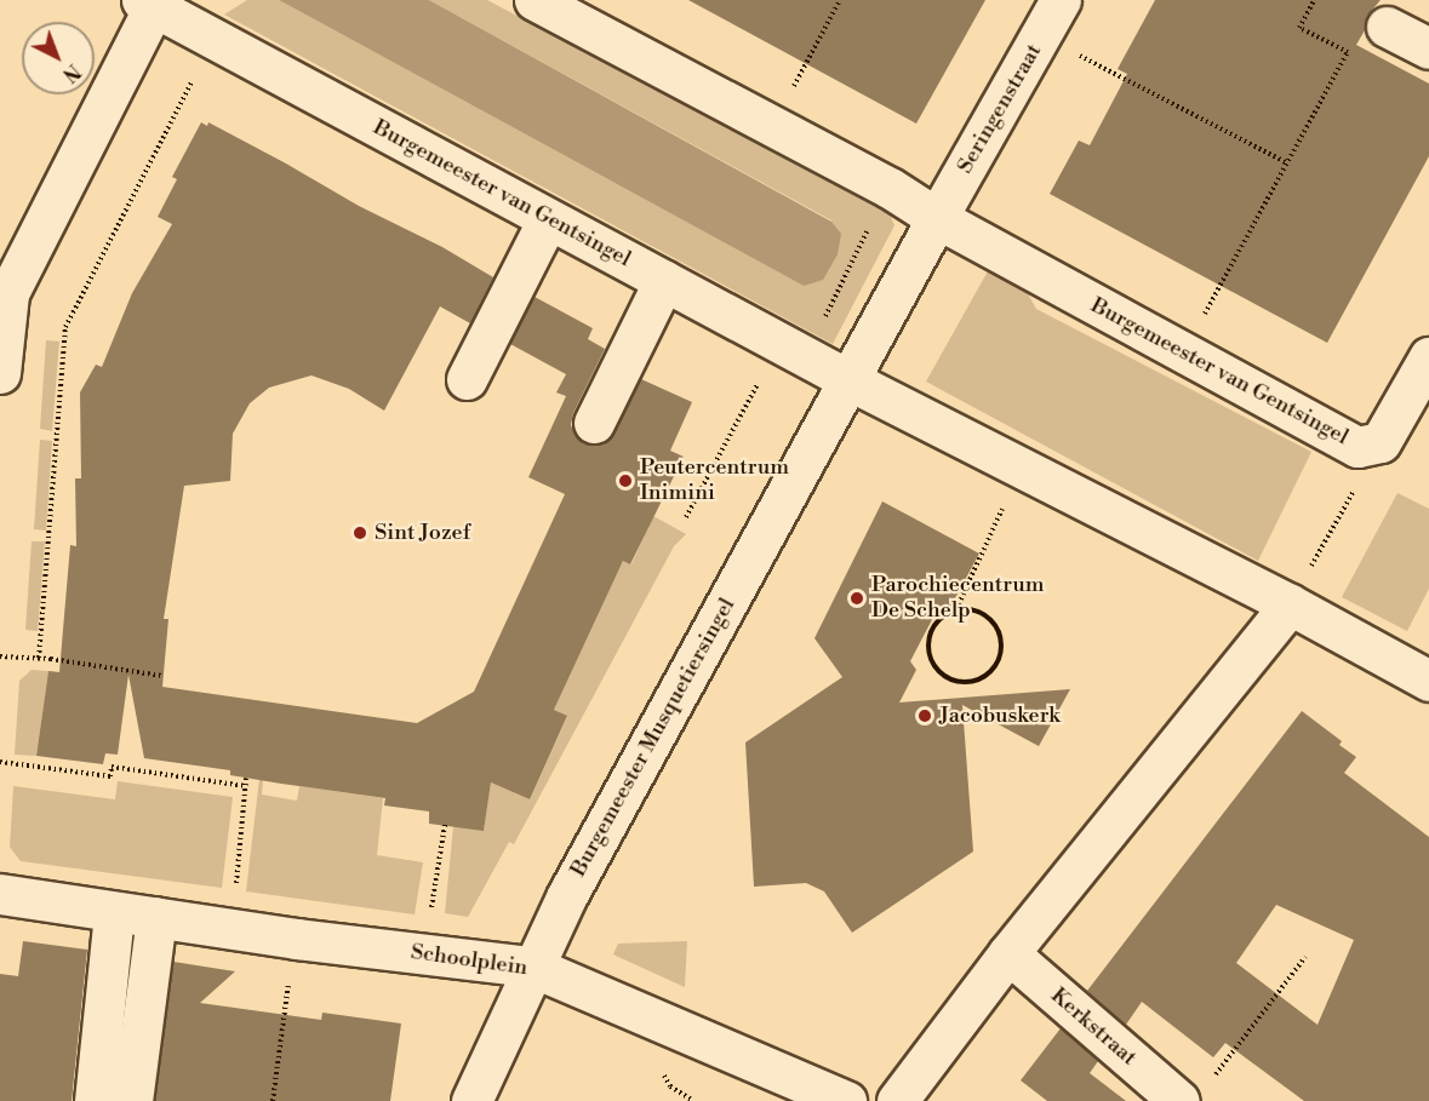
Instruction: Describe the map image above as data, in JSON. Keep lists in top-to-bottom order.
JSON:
{
  "streets": {
    "street": [
      "Seringenstraat",
      "Burgemeester van Gentsingel",
      "Burgemeester Musquetiersingel",
      "Schoolplein",
      "Kerkstraat"
    ]
  },
  "crossings": [
    ["Seringenstraat", "Burgemeester van Gentsingel"],
    ["Burgemeester van Gentsingel", "Burgemeester Musquetiersingel"],
    ["Burgemeester Musquetiersingel", "Schoolplein"]
  ],
  "places": [
    "Peutercentrum Inimini",
    "Sint Jozef",
    "Parochiecentrum De Schelp",
    "Jacobuskerk"
  ],
  "north": "bottom right"
}
